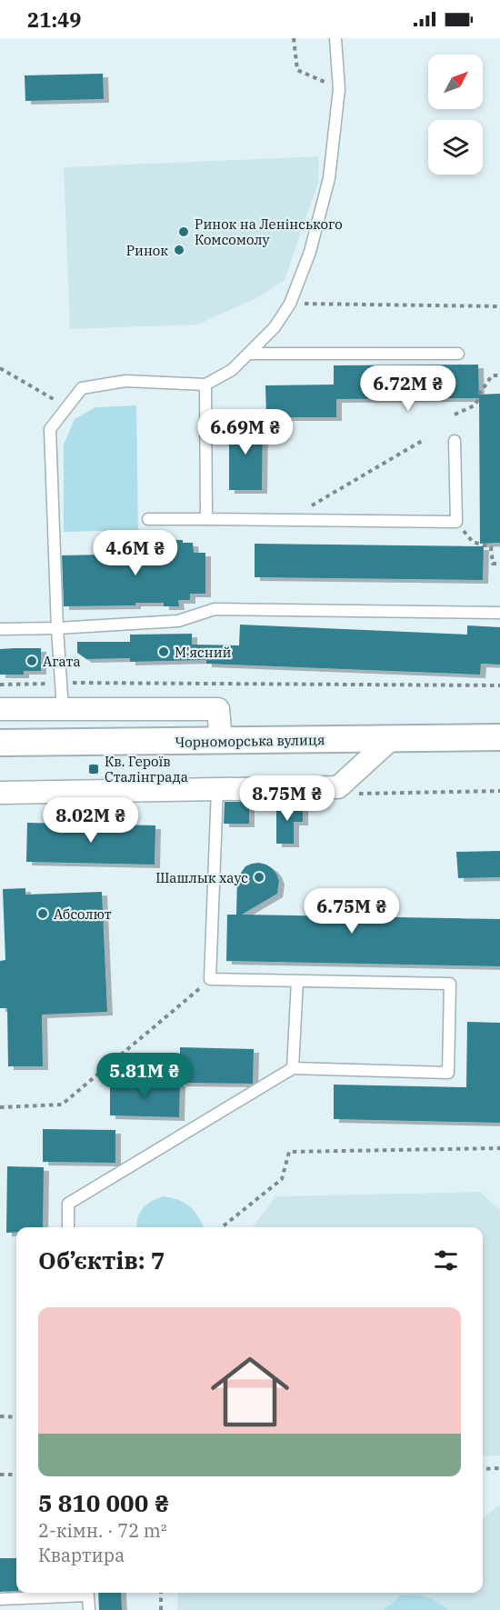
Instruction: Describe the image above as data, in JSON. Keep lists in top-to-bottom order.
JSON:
{
  "streets": {
    "street": ["Чорноморська вулиця"]
  },
  "places": {
    "other": [
      "Ринок на Ленінського Комсомолу",
      "Ринок",
      "М'ясний",
      "Агата",
      "Шашлык хаус",
      "Абсолют"
    ],
    "transit": ["Кв. Героїв Сталінграда"]
  },
  "north": "top right",
  "page": {
    "status": "21:49",
    "price": [
      "6.72M ₴",
      "6.69M ₴",
      "4.6M ₴",
      "8.75M ₴",
      "8.02M ₴",
      "6.75M ₴",
      "5.81M ₴"
    ],
    "heading": "Об’єктів: 7",
    "list": [
      {
        "name": "5 810 000 ₴",
        "note": "2-кімн. · 72 m² · Квартира"
      }
    ]
  }
}
